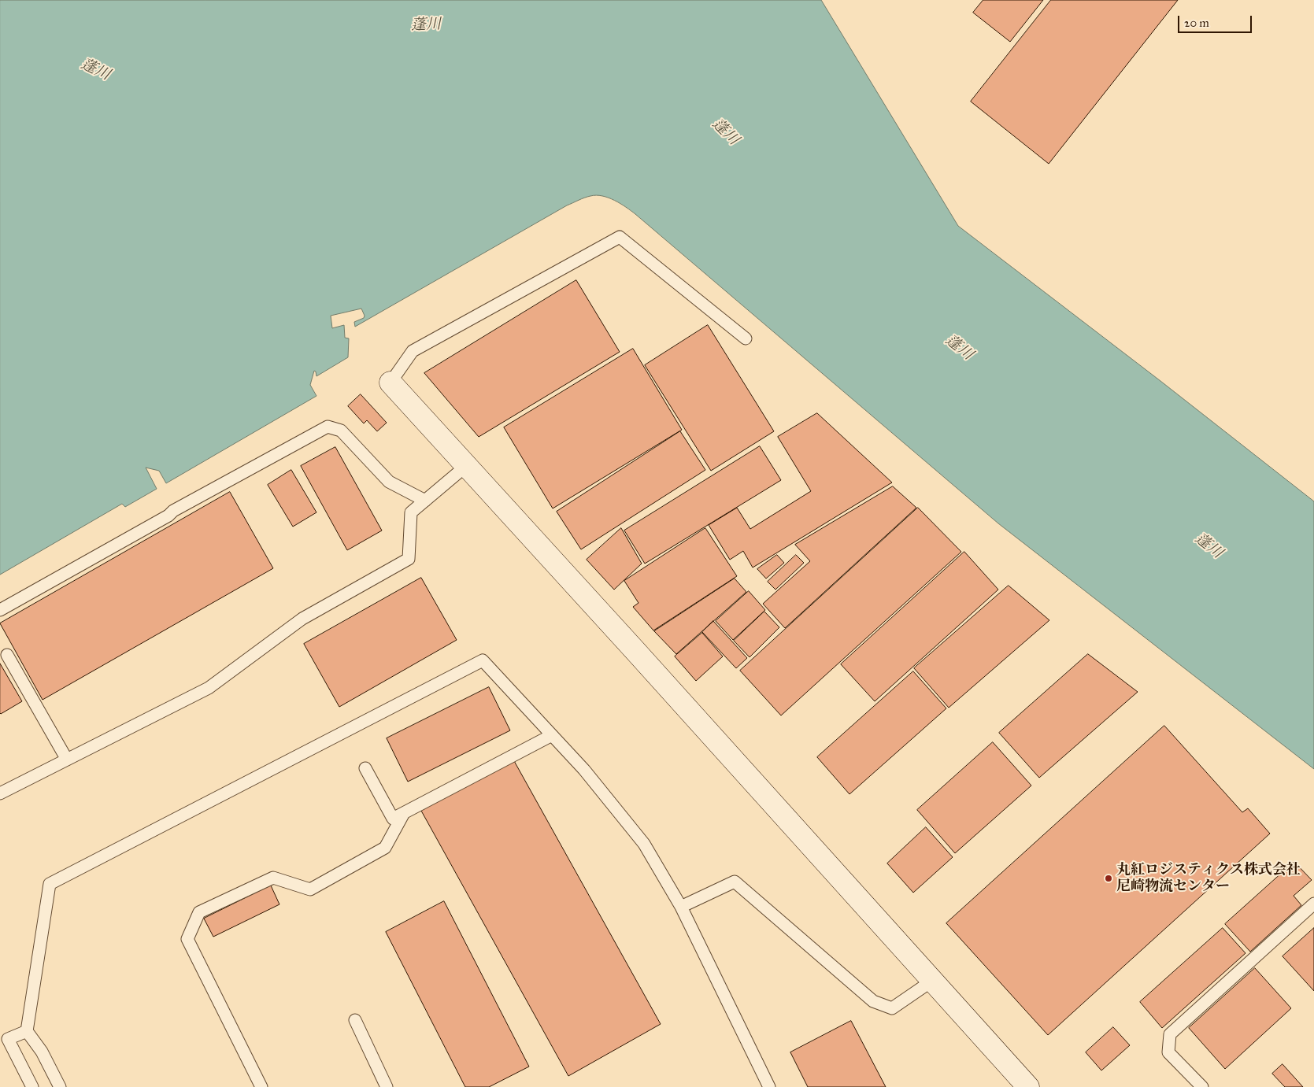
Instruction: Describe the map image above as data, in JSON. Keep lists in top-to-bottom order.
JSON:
{
  "water": ["蓬川"],
  "places": ["丸紅ロジスティクス株式会社 尼崎物流センター"],
  "scale_bar": "20 m"
}
